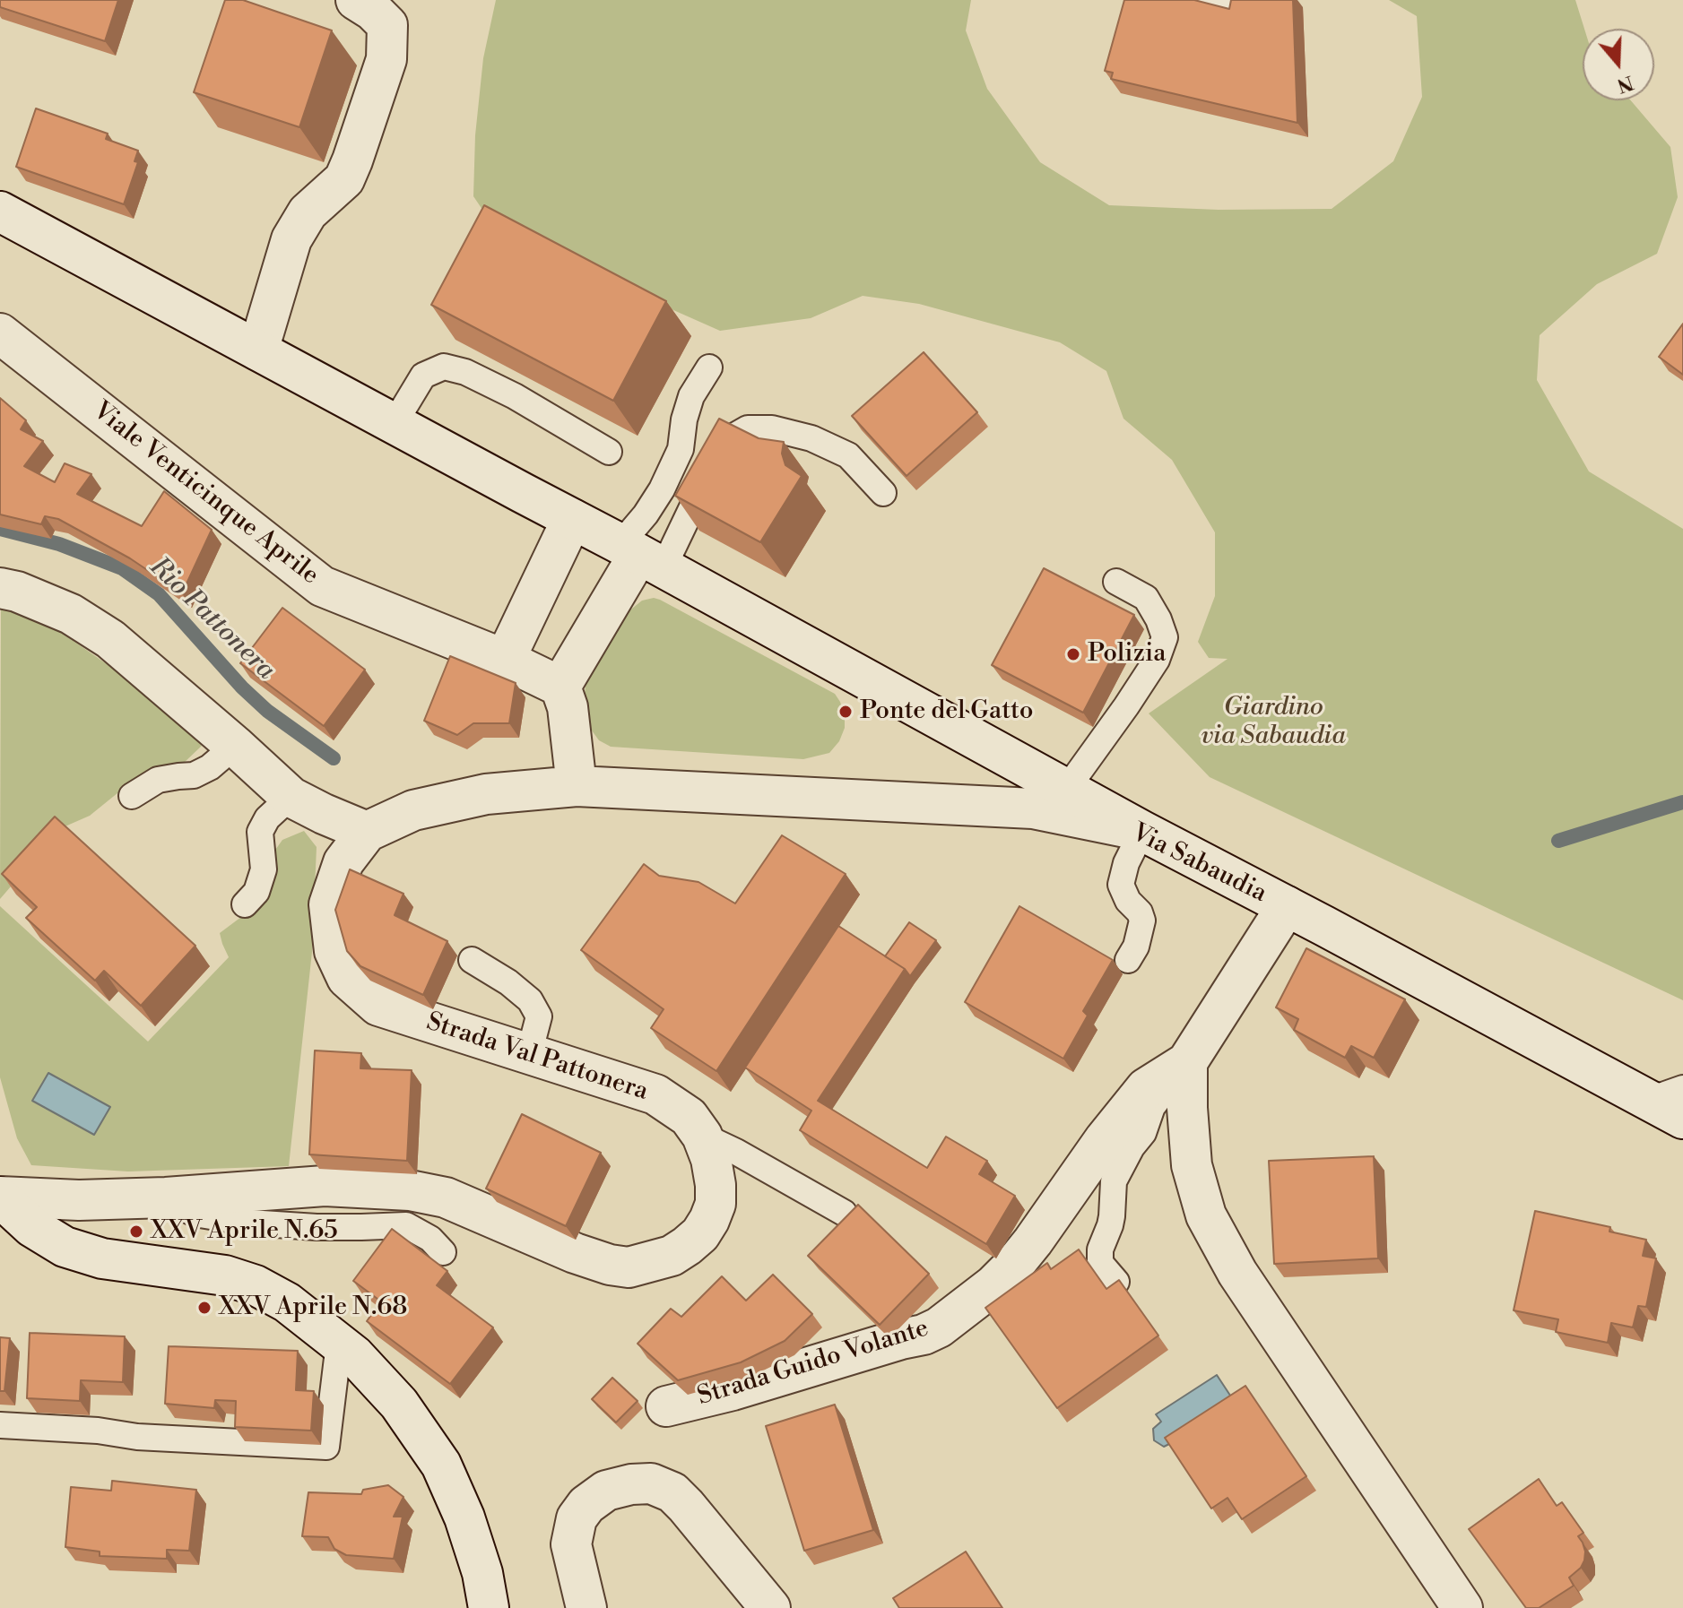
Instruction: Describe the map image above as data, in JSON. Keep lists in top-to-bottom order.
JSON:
{
  "streets": {
    "street": [
      "Viale Venticinque Aprile",
      "Via Sabaudia",
      "Strada Val Pattonera",
      "Strada Guido Volante"
    ]
  },
  "crossings": [
    ["Via Sabaudia", "Strada Val Pattonera"],
    ["Via Sabaudia", "Strada Guido Volante"]
  ],
  "water": ["Rio Pattonera"],
  "parks": ["Giardino via Sabaudia"],
  "places": [
    "Polizia",
    "Ponte del Gatto",
    "XXV Aprile N.65",
    "XXV Aprile N.68"
  ],
  "north": "bottom"
}
